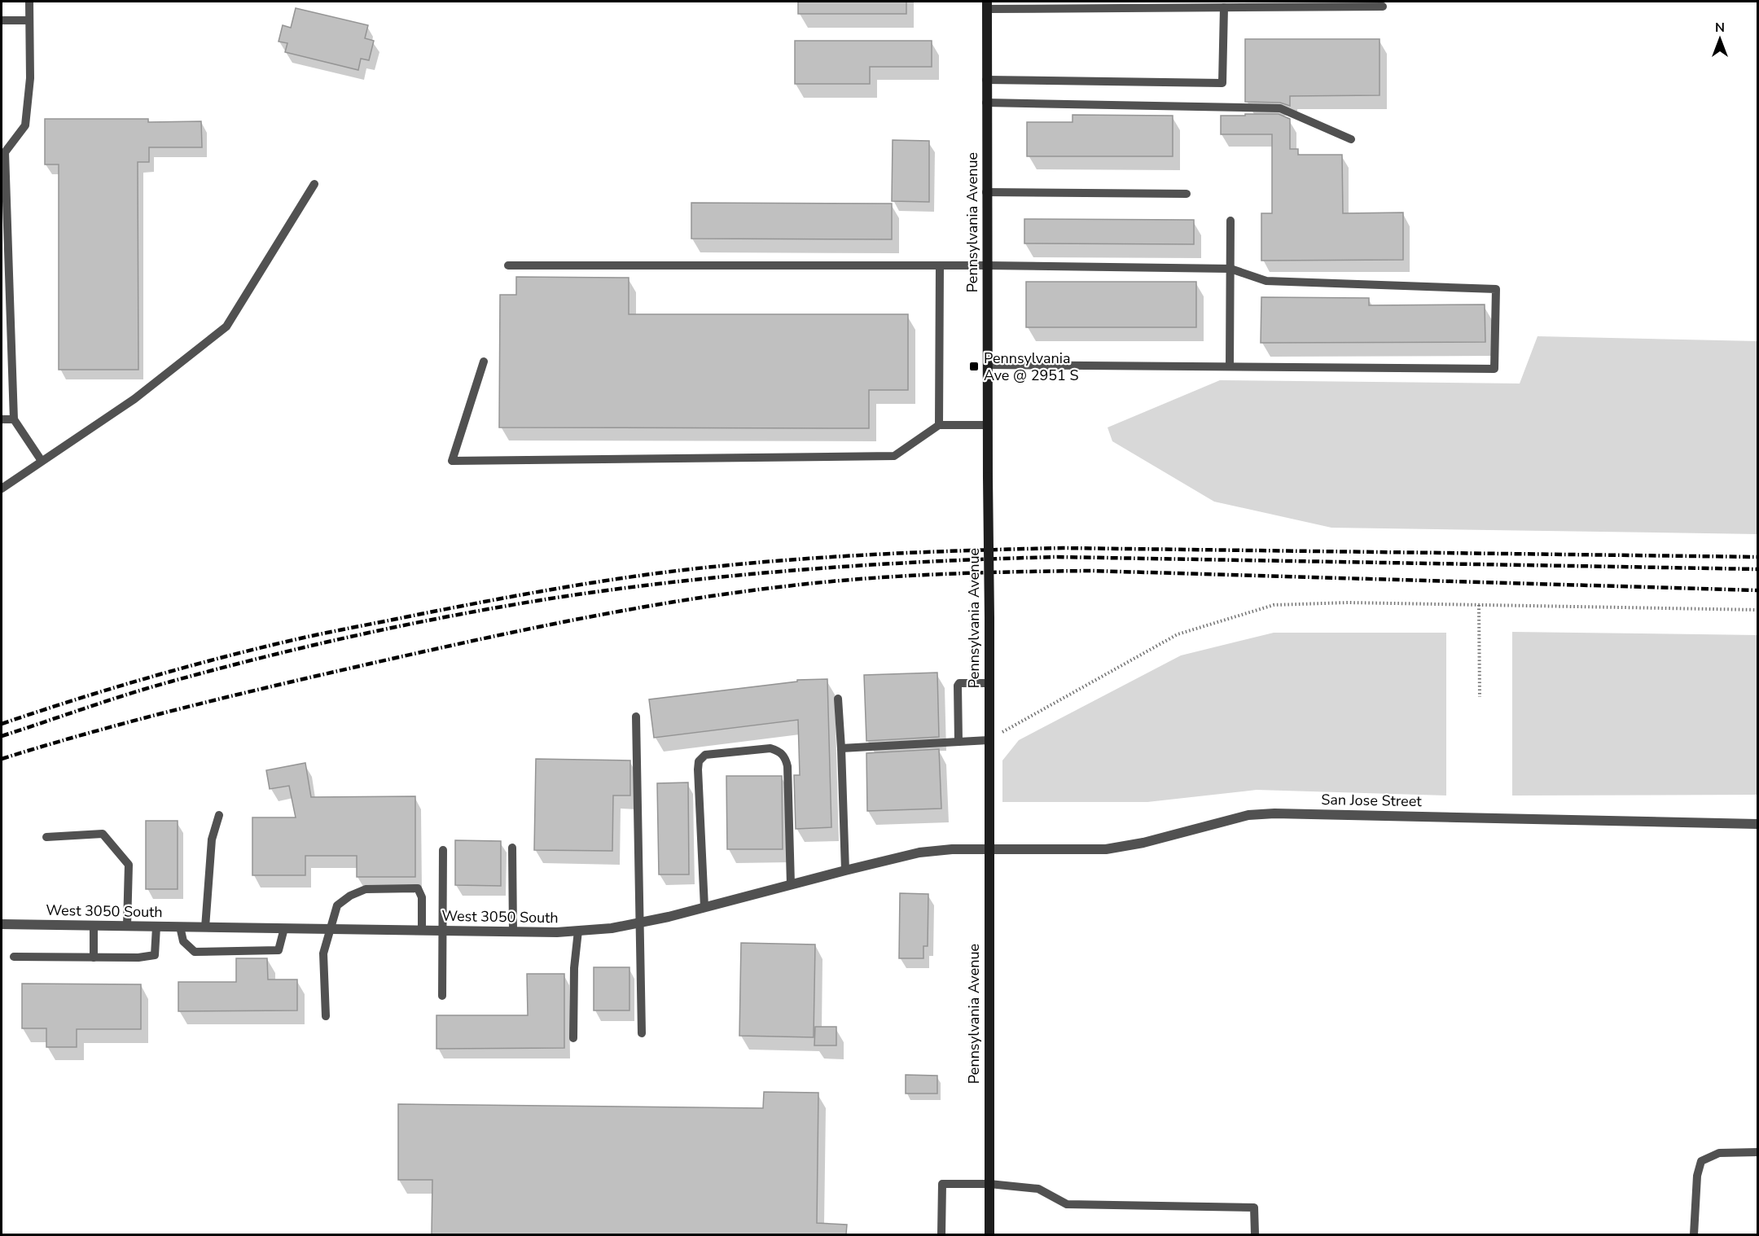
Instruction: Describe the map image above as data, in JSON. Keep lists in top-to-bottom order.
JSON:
{
  "streets": {
    "street": ["Pennsylvania Avenue", "San Jose Street", "West 3050 South"]
  },
  "crossings": [
    ["Pennsylvania Avenue", "San Jose Street"],
    ["Pennsylvania Avenue", "West 3050 South"],
    ["San Jose Street", "West 3050 South"]
  ],
  "places": {
    "transit": ["Pennsylvania Ave @ 2951 S"]
  },
  "north": "top"
}
